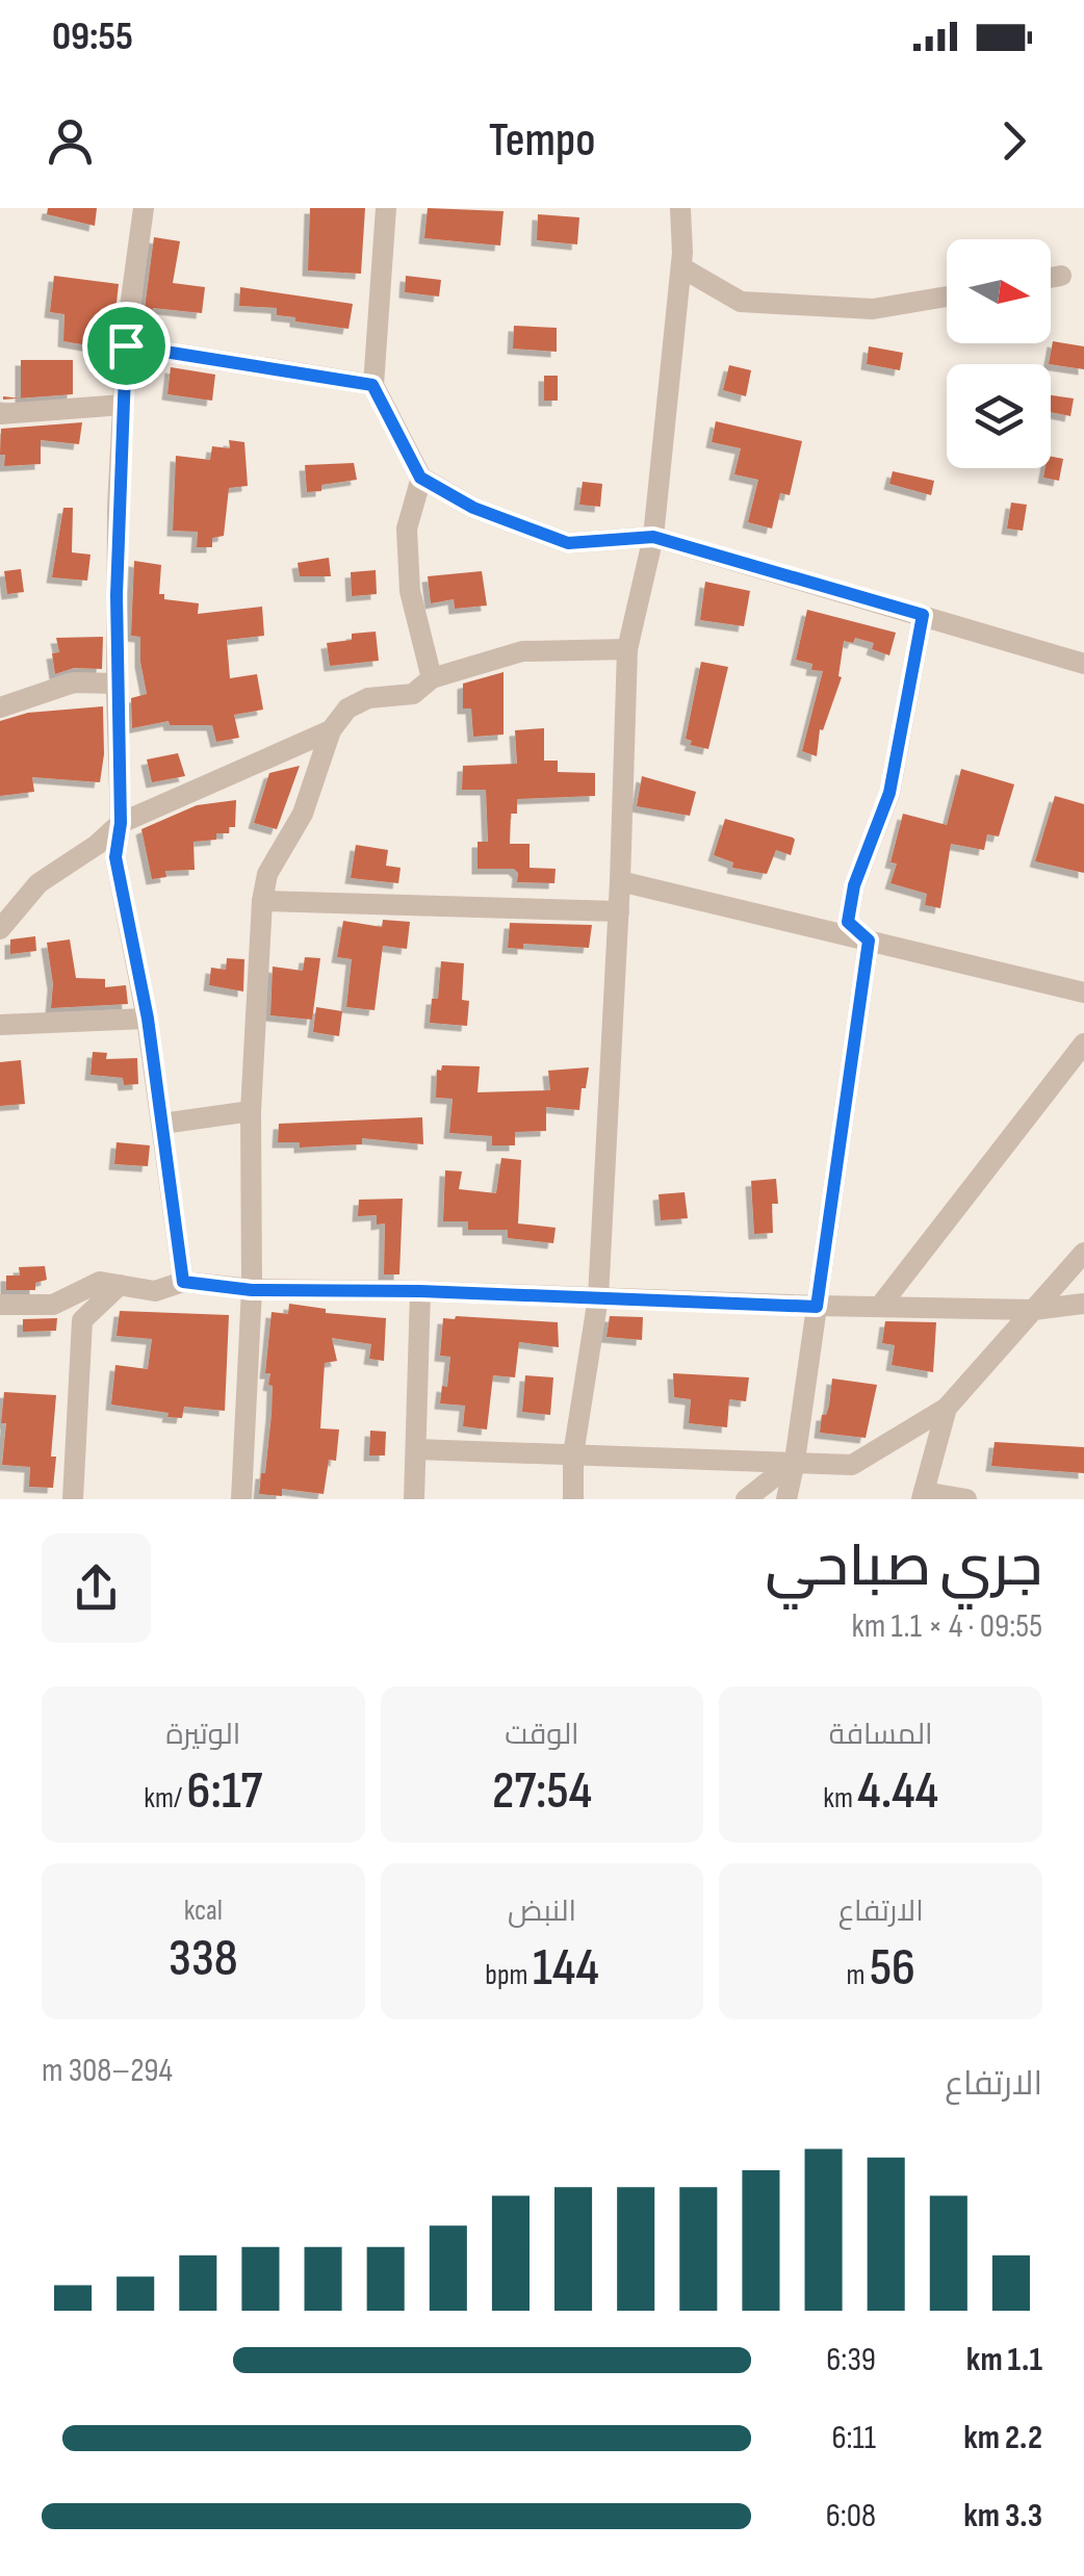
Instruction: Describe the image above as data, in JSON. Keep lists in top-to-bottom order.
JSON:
{
  "north": "right",
  "page": {
    "status": "09:55",
    "header": "Tempo",
    "heading": ["جري صباحي", "09:55 · 4 × 1.1 km"],
    "stats": [
      ["المسافة", "4.44 km"],
      ["الوقت", "27:54"],
      ["الوتيرة", "6:17 /km"],
      ["الارتفاع", "56 m"],
      ["النبض", "144 bpm"],
      ["kcal", "338"]
    ],
    "chart": ["الارتفاع", "294–308 m"],
    "list": [
      {
        "name": "1.1 km",
        "note": "6:39"
      },
      {
        "name": "2.2 km",
        "note": "6:11"
      },
      {
        "name": "3.3 km",
        "note": "6:08"
      }
    ]
  }
}
